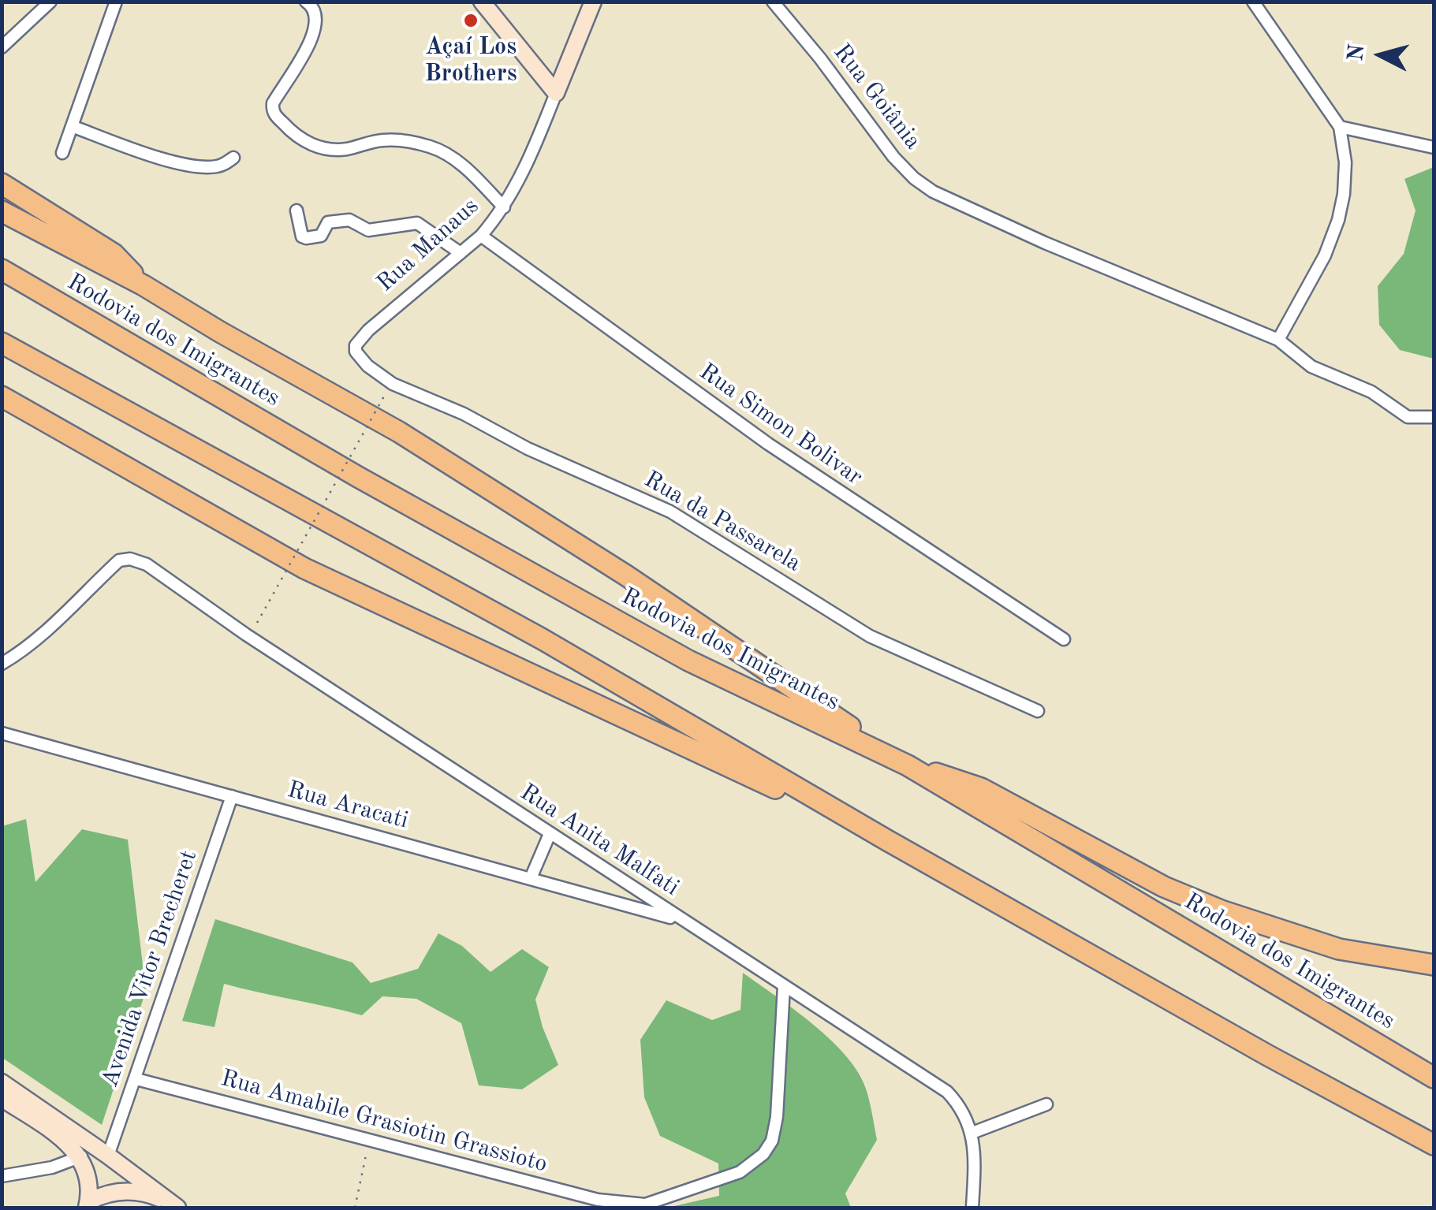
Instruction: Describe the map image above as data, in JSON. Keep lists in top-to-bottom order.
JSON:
{
  "streets": {
    "highway": ["Rodovia dos Imigrantes"],
    "main road": ["Rua Manaus"],
    "street": [
      "Rua Goiânia",
      "Rua Simon Bolivar",
      "Rua da Passarela",
      "Rua Aracati",
      "Rua Anita Malfati",
      "Avenida Vitor Brecheret",
      "Rua Amabile Grasiotin Grassioto"
    ]
  },
  "crossings": [
    ["Rua Manaus", "Rua Simon Bolivar"],
    ["Rua Manaus", "Rua da Passarela"],
    ["Rua Aracati", "Rua Anita Malfati"],
    ["Rua Aracati", "Avenida Vitor Brecheret"],
    ["Avenida Vitor Brecheret", "Rua Amabile Grasiotin Grassioto"]
  ],
  "places": ["Açaí Los Brothers"],
  "north": "left"
}
